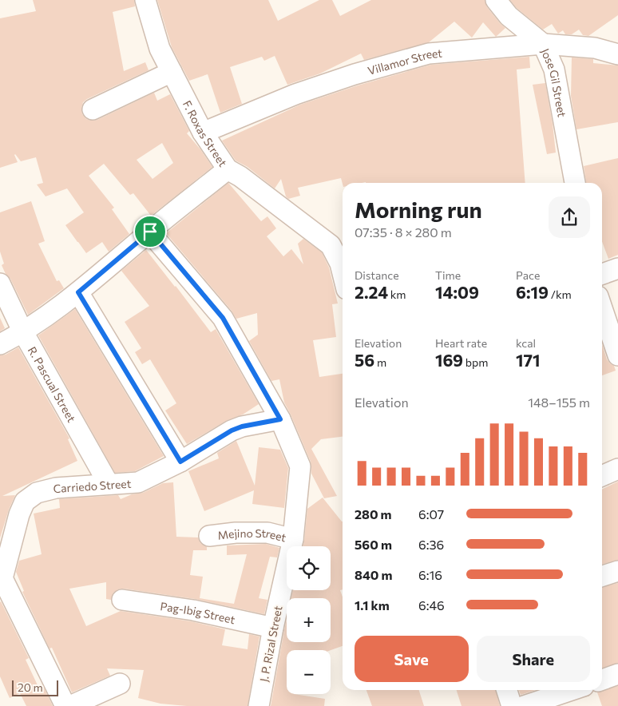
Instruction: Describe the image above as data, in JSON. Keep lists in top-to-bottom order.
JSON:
{
  "streets": {
    "street": [
      "Villamor Street",
      "Jose Gil Street",
      "F. Roxas Street",
      "R. Pascual Street",
      "Carriedo Street",
      "Mejino Street",
      "Pag-Ibig Street",
      "J. P. Rizal Street"
    ]
  },
  "crossings": [
    ["Villamor Street", "Jose Gil Street"],
    ["Villamor Street", "F. Roxas Street"],
    ["R. Pascual Street", "Carriedo Street"],
    ["Carriedo Street", "J. P. Rizal Street"],
    ["Mejino Street", "J. P. Rizal Street"],
    ["Pag-Ibig Street", "J. P. Rizal Street"]
  ],
  "scale_bar": "20 m",
  "page": {
    "heading": ["Morning run", "07:35 · 8 × 280 m"],
    "stats": [
      ["Distance", "2.24 km"],
      ["Time", "14:09"],
      ["Pace", "6:19 /km"],
      ["Elevation", "56 m"],
      ["Heart rate", "169 bpm"],
      ["kcal", "171"]
    ],
    "chart": ["Elevation", "148–155 m"],
    "list": [
      {
        "name": "280 m",
        "note": "6:07"
      },
      {
        "name": "560 m",
        "note": "6:36"
      },
      {
        "name": "840 m",
        "note": "6:16"
      },
      {
        "name": "1.1 km",
        "note": "6:46"
      }
    ],
    "map_buttons": ["+", "−"],
    "buttons": ["Save", "Share"],
    "scale": "20 m"
  }
}
